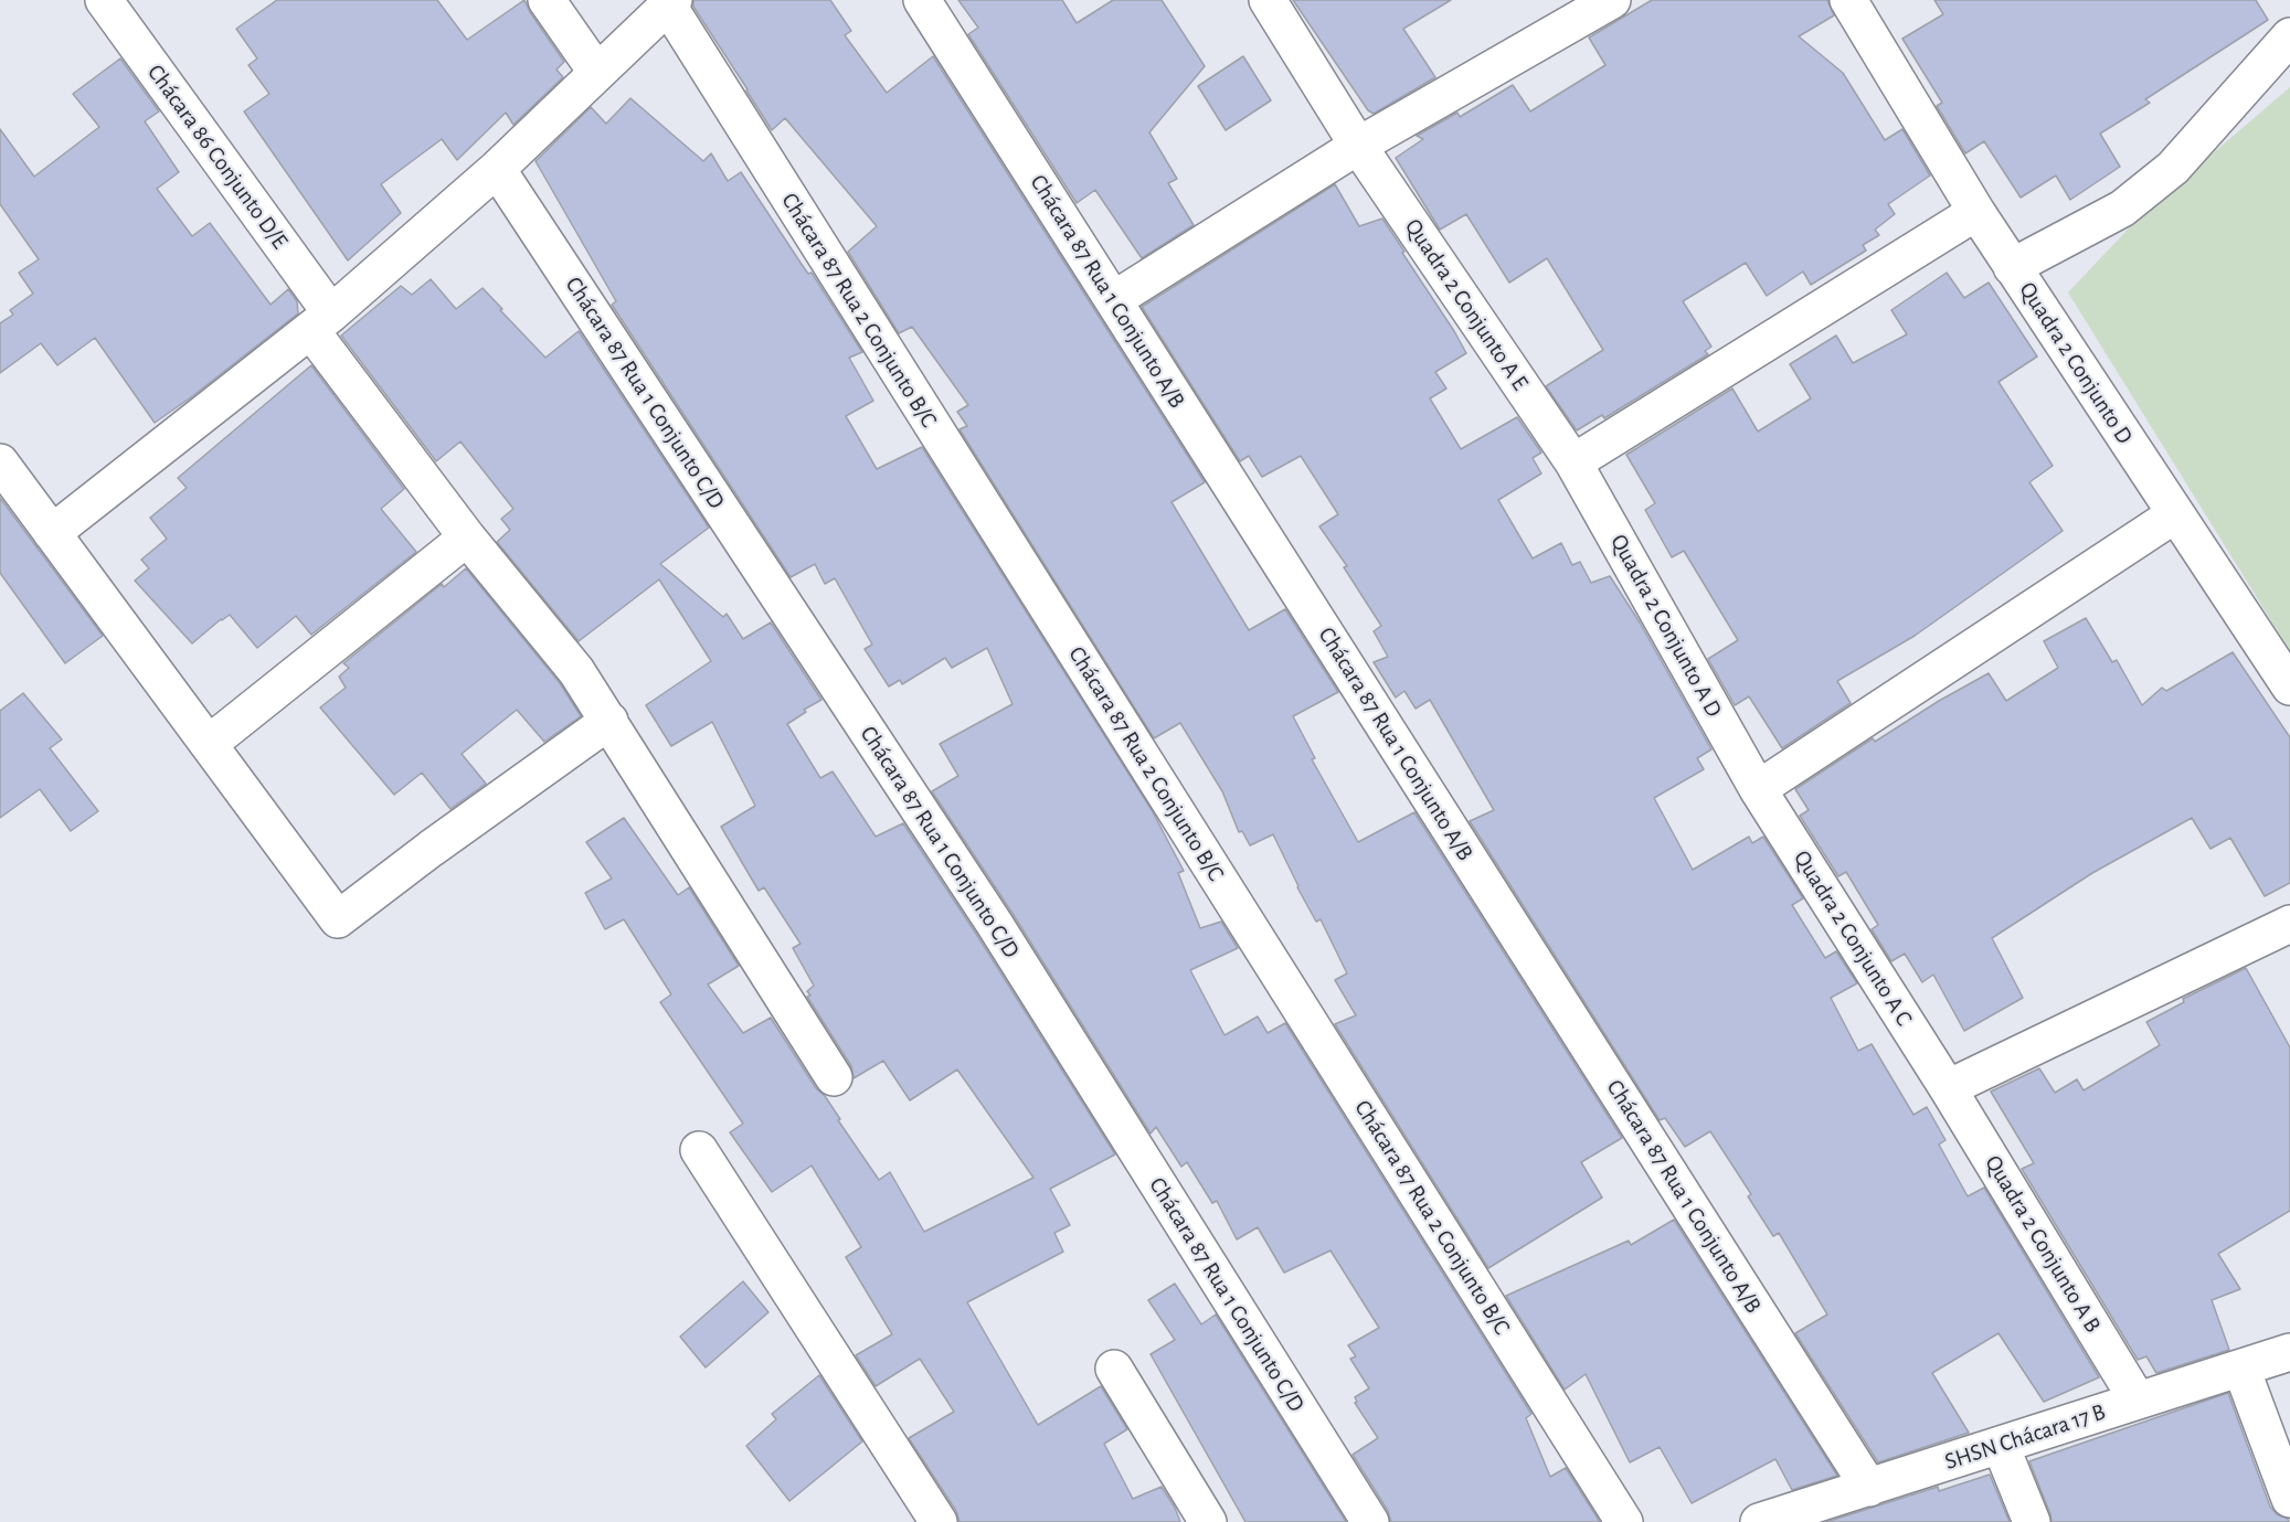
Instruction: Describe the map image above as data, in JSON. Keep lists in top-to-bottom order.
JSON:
{
  "streets": {
    "street": [
      "Chácara 86 Conjunto D/E",
      "Chácara 87 Rua 1 Conjunto A/B",
      "Quadra 2 Conjunto A E",
      "Chácara 87 Rua 2 Conjunto B/C",
      "Quadra 2 Conjunto D",
      "Chácara 87 Rua 1 Conjunto C/D",
      "Quadra 2 Conjunto A D",
      "Quadra 2 Conjunto A C",
      "Quadra 2 Conjunto A B",
      "SHSN Chácara 17 B"
    ]
  },
  "crossings": [
    ["Chácara 87 Rua 1 Conjunto A/B", "SHSN Chácara 17 B"],
    ["Quadra 2 Conjunto A E", "Quadra 2 Conjunto A D"],
    ["Quadra 2 Conjunto A D", "Quadra 2 Conjunto A C"],
    ["Quadra 2 Conjunto A C", "Quadra 2 Conjunto A B"],
    ["Quadra 2 Conjunto A B", "SHSN Chácara 17 B"]
  ]
}
